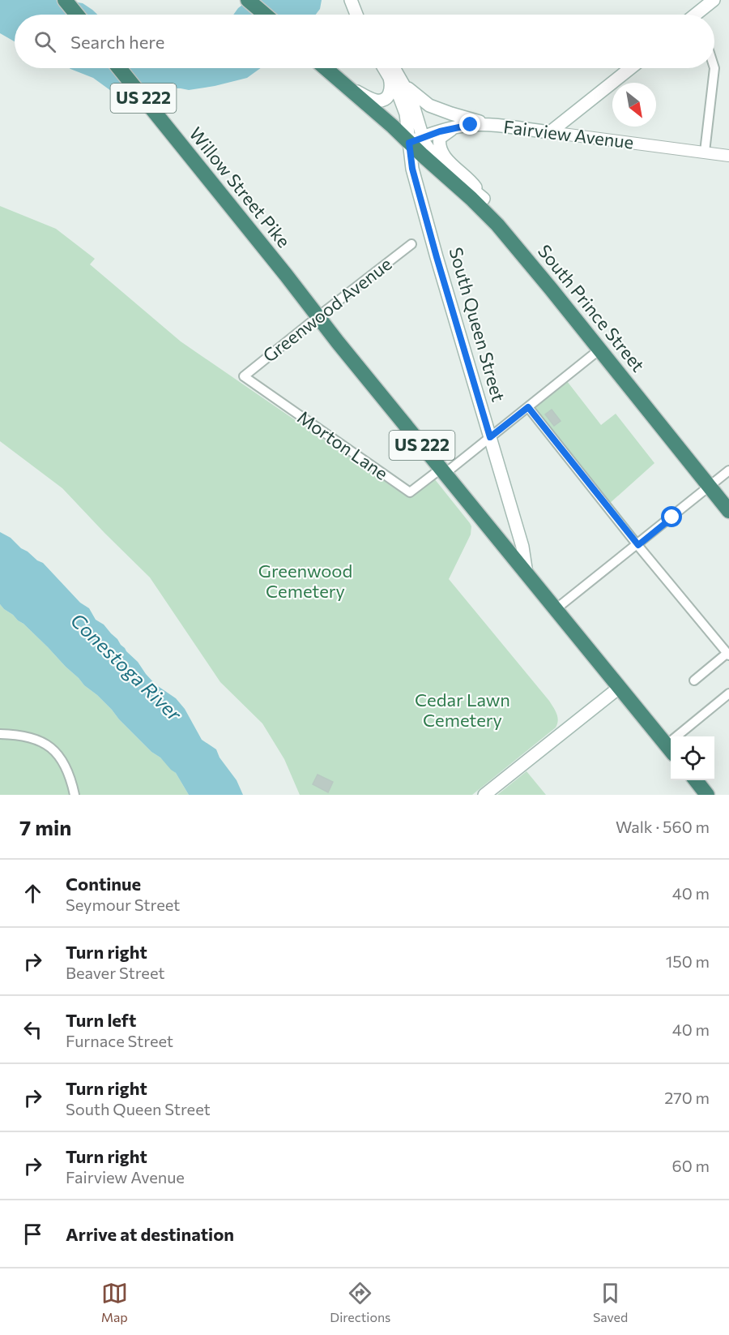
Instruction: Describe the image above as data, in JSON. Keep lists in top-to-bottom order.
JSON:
{
  "streets": {
    "highway": ["US 222", "Willow Street Pike", "South Prince Street"],
    "main road": ["Fairview Avenue", "South Queen Street"],
    "street": ["Greenwood Avenue", "Morton Lane"]
  },
  "crossings": [
    ["US 222", "Willow Street Pike"],
    ["US 222", "Greenwood Avenue"],
    ["US 222", "South Queen Street"],
    ["US 222", "Morton Lane"],
    ["Fairview Avenue", "South Prince Street"],
    ["Fairview Avenue", "South Queen Street"],
    ["Willow Street Pike", "Greenwood Avenue"],
    ["South Prince Street", "South Queen Street"],
    ["Greenwood Avenue", "Morton Lane"]
  ],
  "water": ["Conestoga River"],
  "parks": ["Greenwood Cemetery", "Cedar Lawn Cemetery"],
  "north": "bottom right",
  "page": {
    "search": "Search here",
    "heading": ["7 min", "Walk · 560 m"],
    "list": [
      ["Continue", "Seymour Street", "40 m"],
      ["Turn right", "Beaver Street", "150 m"],
      ["Turn left", "Furnace Street", "40 m"],
      ["Turn right", "South Queen Street", "270 m"],
      ["Turn right", "Fairview Avenue", "60 m"],
      "Arrive at destination"
    ],
    "nav": ["Map", "Directions", "Saved"]
  }
}
